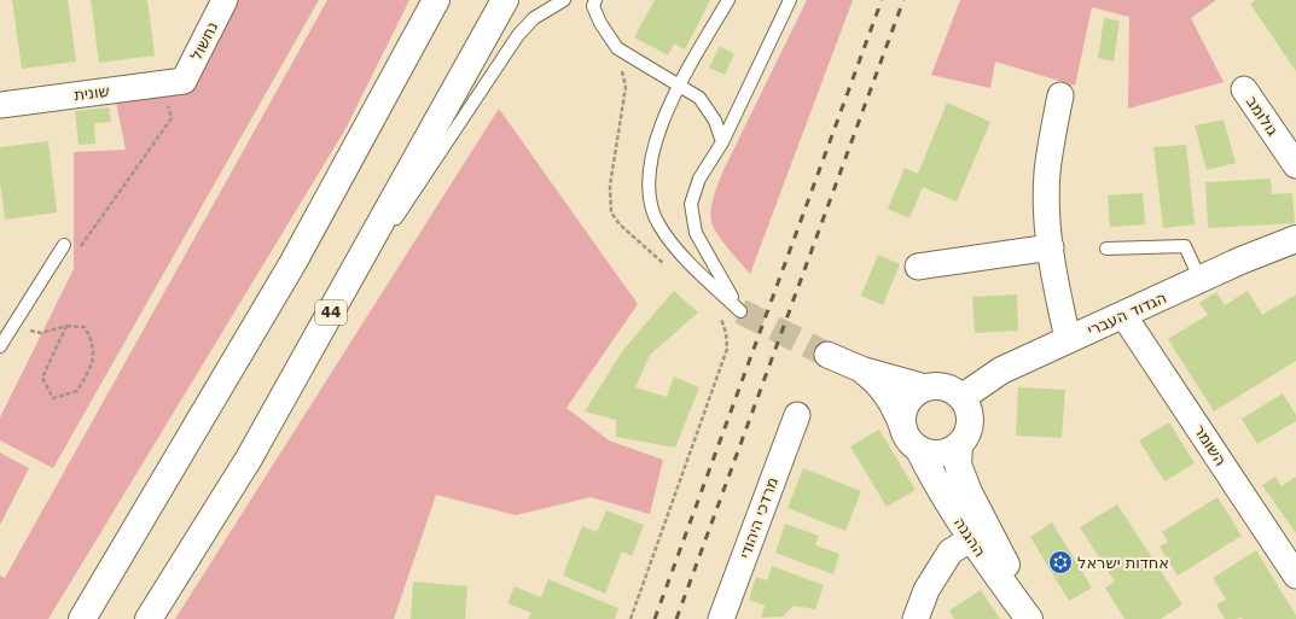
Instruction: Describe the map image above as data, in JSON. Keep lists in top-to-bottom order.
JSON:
{
  "streets": {
    "main road": ["44", "הגדוד העברי", "ההגנה"],
    "street": [
      "נחשול",
      "שונית",
      "גולומב",
      "השומר",
      "מרדכי היהודי"
    ]
  },
  "crossings": [
    ["נחשול", "שונית"],
    ["הגדוד העברי", "השומר"],
    ["הגדוד העברי", "ההגנה"]
  ],
  "places": {
    "synagogue": ["אחדות ישראל"]
  }
}
